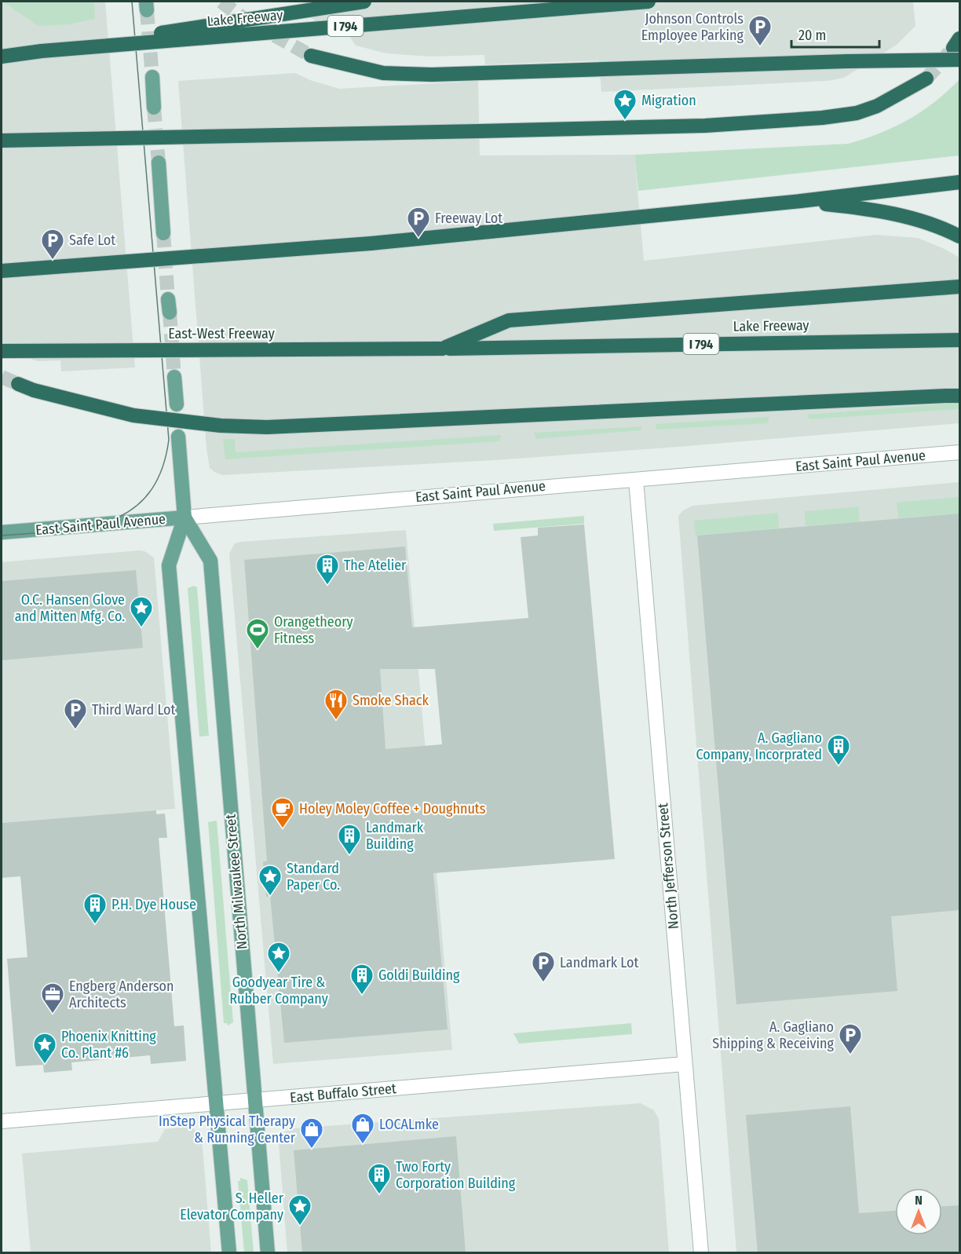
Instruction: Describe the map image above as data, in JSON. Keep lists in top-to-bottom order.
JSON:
{
  "streets": {
    "highway": ["Lake Freeway", "I 794", "East-West Freeway"],
    "main road": ["East Saint Paul Avenue", "North Milwaukee Street"],
    "street": ["North Jefferson Street", "East Buffalo Street"]
  },
  "crossings": [
    ["Lake Freeway", "I 794"],
    ["Lake Freeway", "East-West Freeway"],
    ["East Saint Paul Avenue", "North Jefferson Street"],
    ["East Saint Paul Avenue", "North Milwaukee Street"],
    ["North Jefferson Street", "East Buffalo Street"],
    ["North Milwaukee Street", "East Buffalo Street"]
  ],
  "places": {
    "parking": [
      "Johnson Controls Employee Parking",
      "Freeway Lot",
      "Safe Lot",
      "Third Ward Lot",
      "Landmark Lot",
      "A. Gagliano Shipping & Receiving"
    ],
    "place": [
      "Migration",
      "O.C. Hansen Glove and Mitten Mfg. Co.",
      "Standard Paper Co.",
      "Goodyear Tire & Rubber Company",
      "Phoenix Knitting Co. Plant #6",
      "S. Heller Elevator Company"
    ],
    "building": [
      "The Atelier",
      "A. Gagliano Company, Incorprated",
      "Landmark Building",
      "P.H. Dye House",
      "Goldi Building",
      "Two Forty Corporation Building"
    ],
    "sports": ["Orangetheory Fitness"],
    "restaurant": ["Smoke Shack"],
    "cafe": ["Holey Moley Coffee + Doughnuts"],
    "office": ["Engberg Anderson Architects"],
    "shop": ["LOCALmke", "InStep Physical Therapy & Running Center"]
  },
  "scale_bar": "20 m",
  "north": "top"
}
